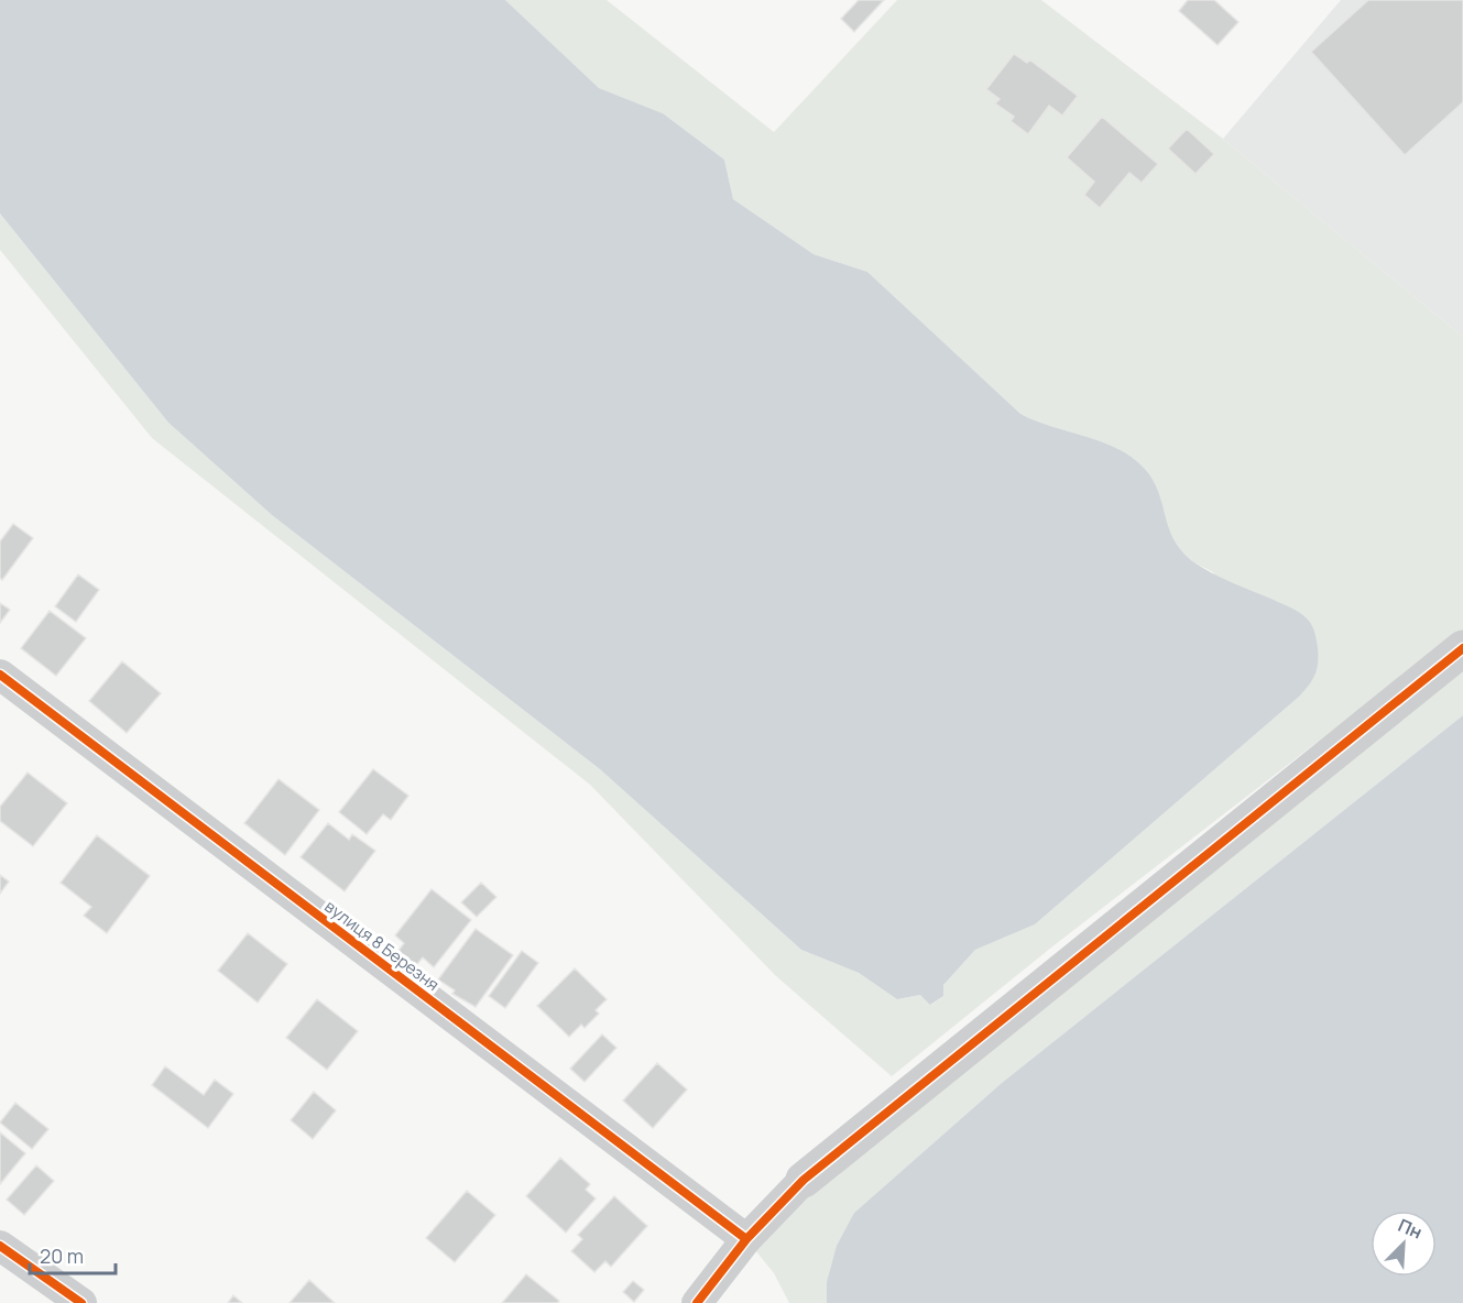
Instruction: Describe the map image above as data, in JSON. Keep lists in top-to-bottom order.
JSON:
{
  "streets": {
    "street": ["вулиця 8 Березня"]
  },
  "scale_bar": "20 m",
  "north": "top right"
}
